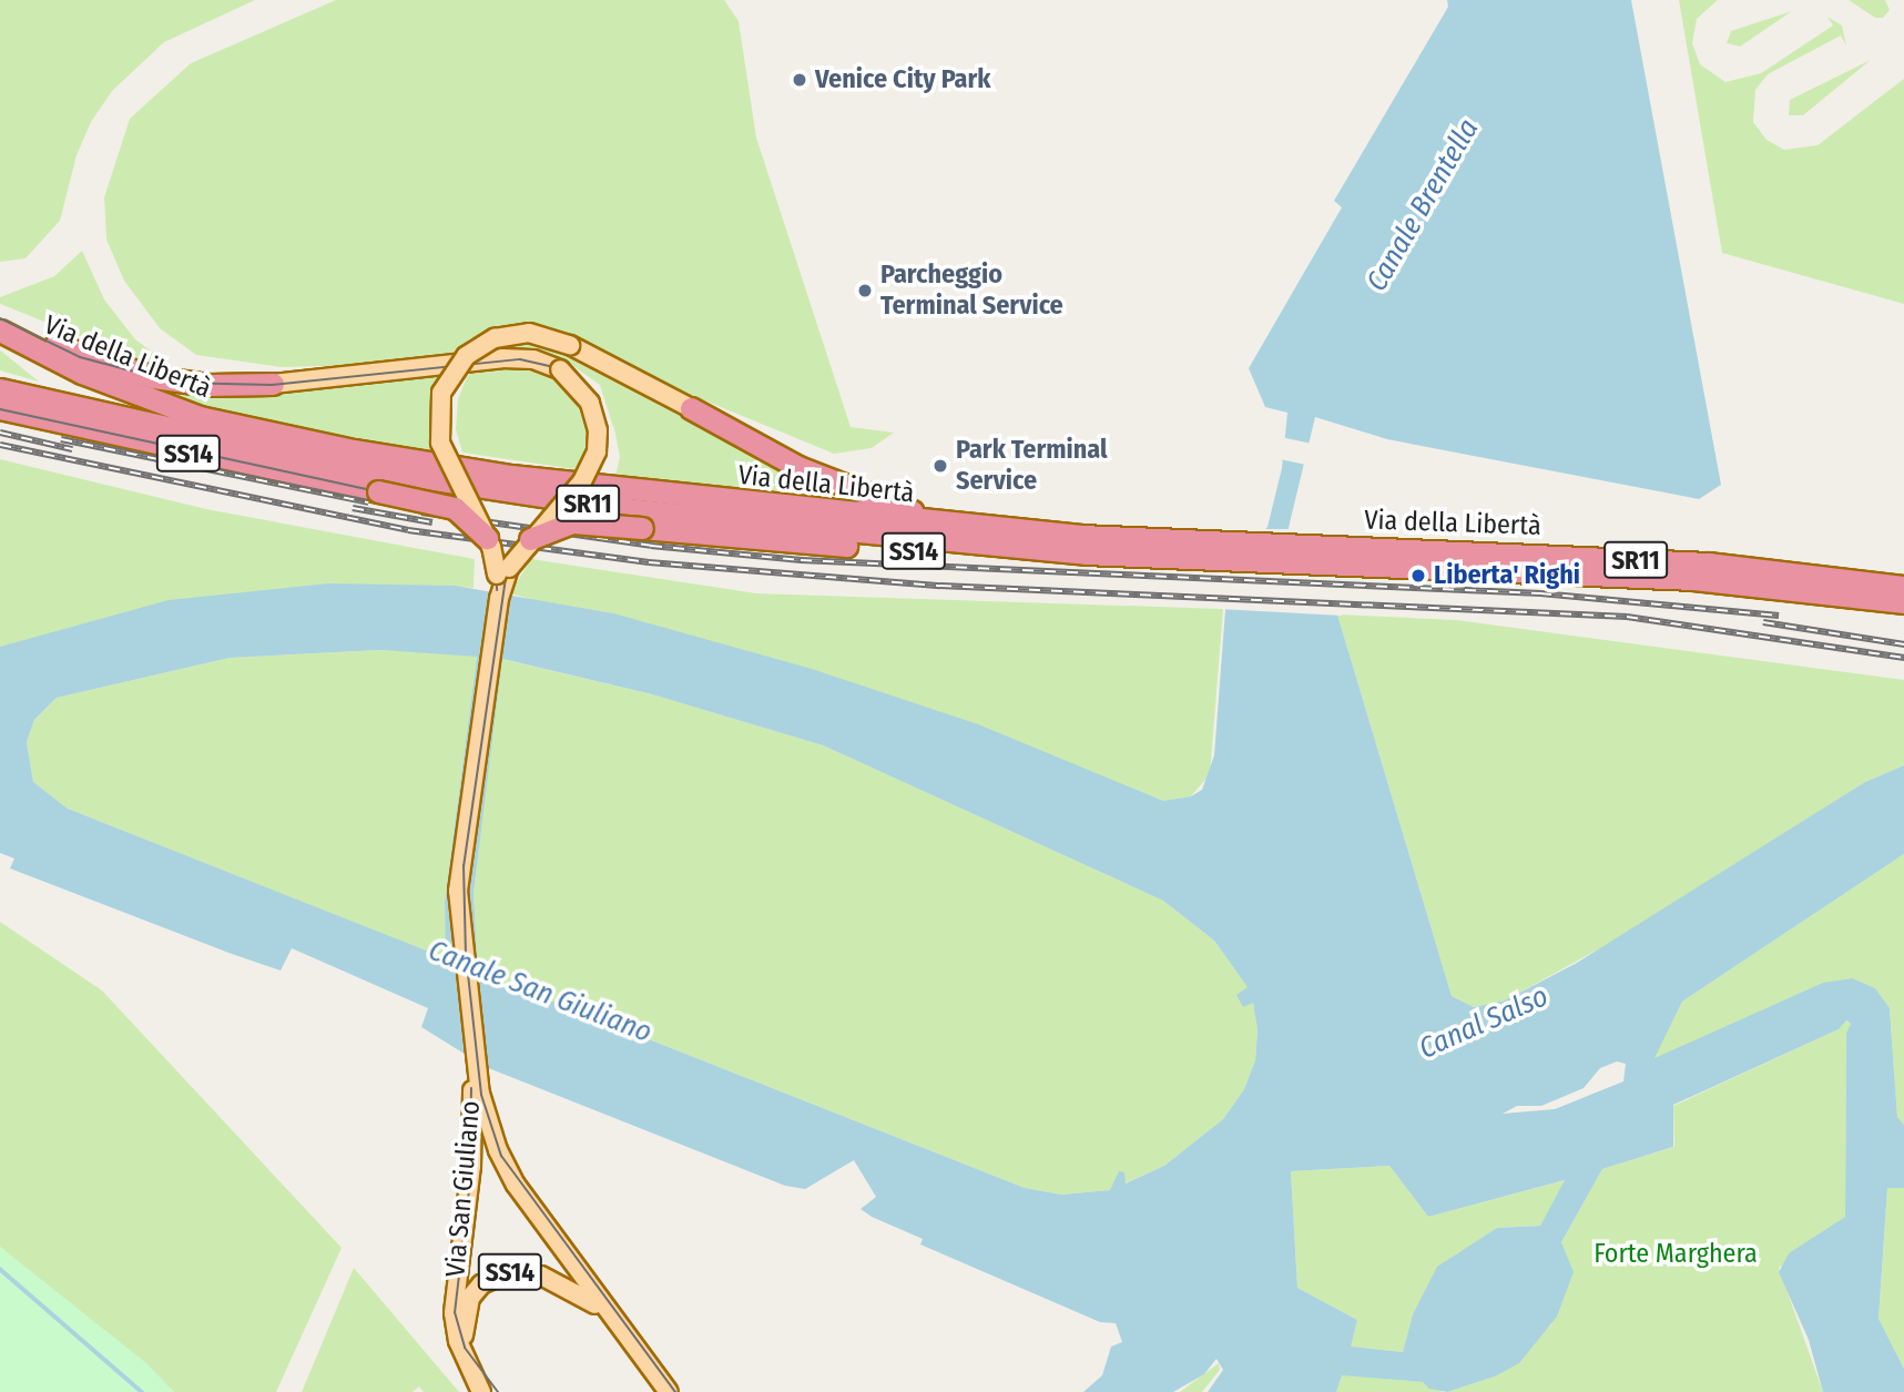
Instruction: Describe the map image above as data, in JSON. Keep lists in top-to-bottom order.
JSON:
{
  "streets": {
    "highway": ["Via della Libertà", "SS14", "SR11"],
    "main road": ["Via San Giuliano"]
  },
  "crossings": [
    ["Via della Libertà", "SS14"],
    ["SS14", "Via San Giuliano"]
  ],
  "water": ["Canale Brentella", "Canale San Giuliano", "Canal Salso"],
  "parks": ["Forte Marghera"],
  "places": [
    "Venice City Park",
    "Parcheggio Terminal Service",
    "Park Terminal Service",
    "Liberta' Righi"
  ]
}
